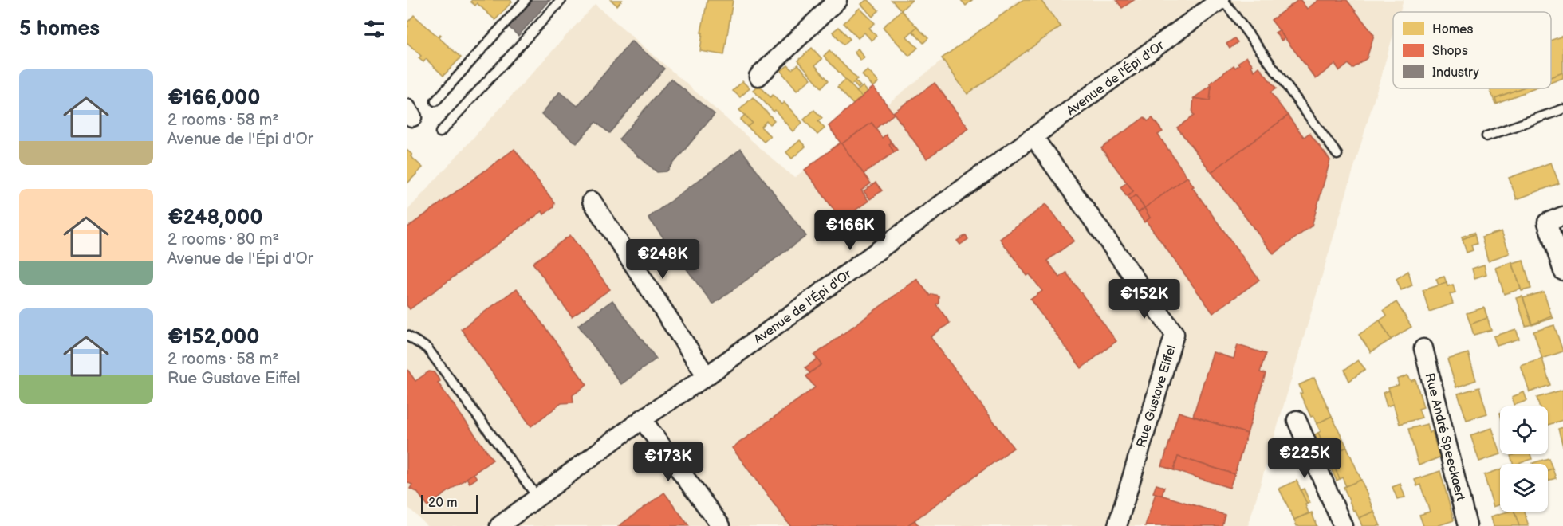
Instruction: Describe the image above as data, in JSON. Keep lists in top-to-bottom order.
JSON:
{
  "streets": {
    "street": ["Avenue de l'Épi d'Or", "Rue Gustave Eiffel", "Rue André Speeckaert"]
  },
  "crossings": [
    ["Avenue de l'Épi d'Or", "Rue Gustave Eiffel"]
  ],
  "legend": ["Homes", "Shops", "Industry"],
  "scale_bar": "20 m",
  "page": {
    "heading": "5 homes",
    "list": [
      {
        "name": "€166,000",
        "note": "2 rooms · 58 m² · Avenue de l'Épi d'Or"
      },
      {
        "name": "€248,000",
        "note": "2 rooms · 80 m² · Avenue de l'Épi d'Or"
      },
      {
        "name": "€152,000",
        "note": "2 rooms · 58 m² · Rue Gustave Eiffel"
      }
    ],
    "price": [
      "€166K",
      "€248K",
      "€152K",
      "€225K",
      "€173K"
    ],
    "scale": "20 m"
  }
}
